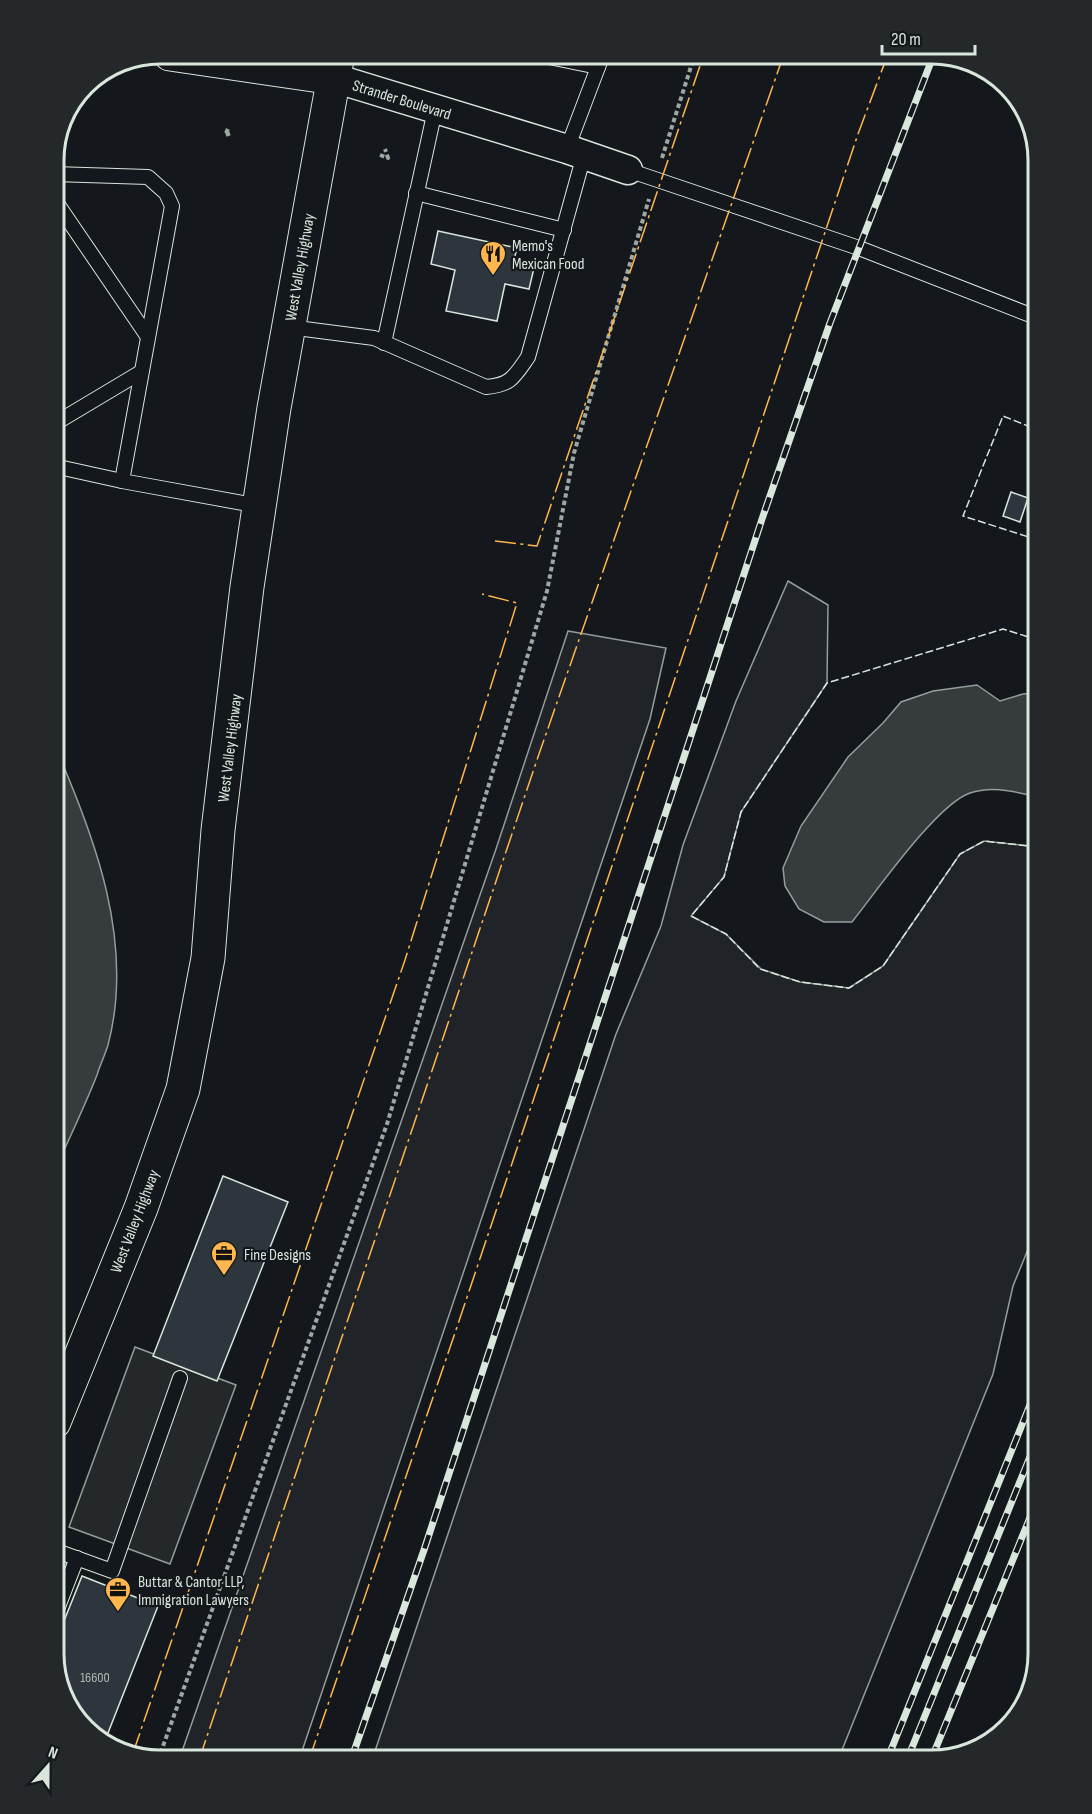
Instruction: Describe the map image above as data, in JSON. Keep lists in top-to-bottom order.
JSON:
{
  "streets": {
    "main road": ["Strander Boulevard", "West Valley Highway"]
  },
  "crossings": [
    ["Strander Boulevard", "West Valley Highway"]
  ],
  "places": {
    "restaurant": ["Memo's Mexican Food"],
    "office": ["Fine Designs", "Buttar & Cantor LLP, Immigration Lawyers"]
  },
  "house_numbers": ["16600"],
  "scale_bar": "20 m",
  "north": "top"
}
